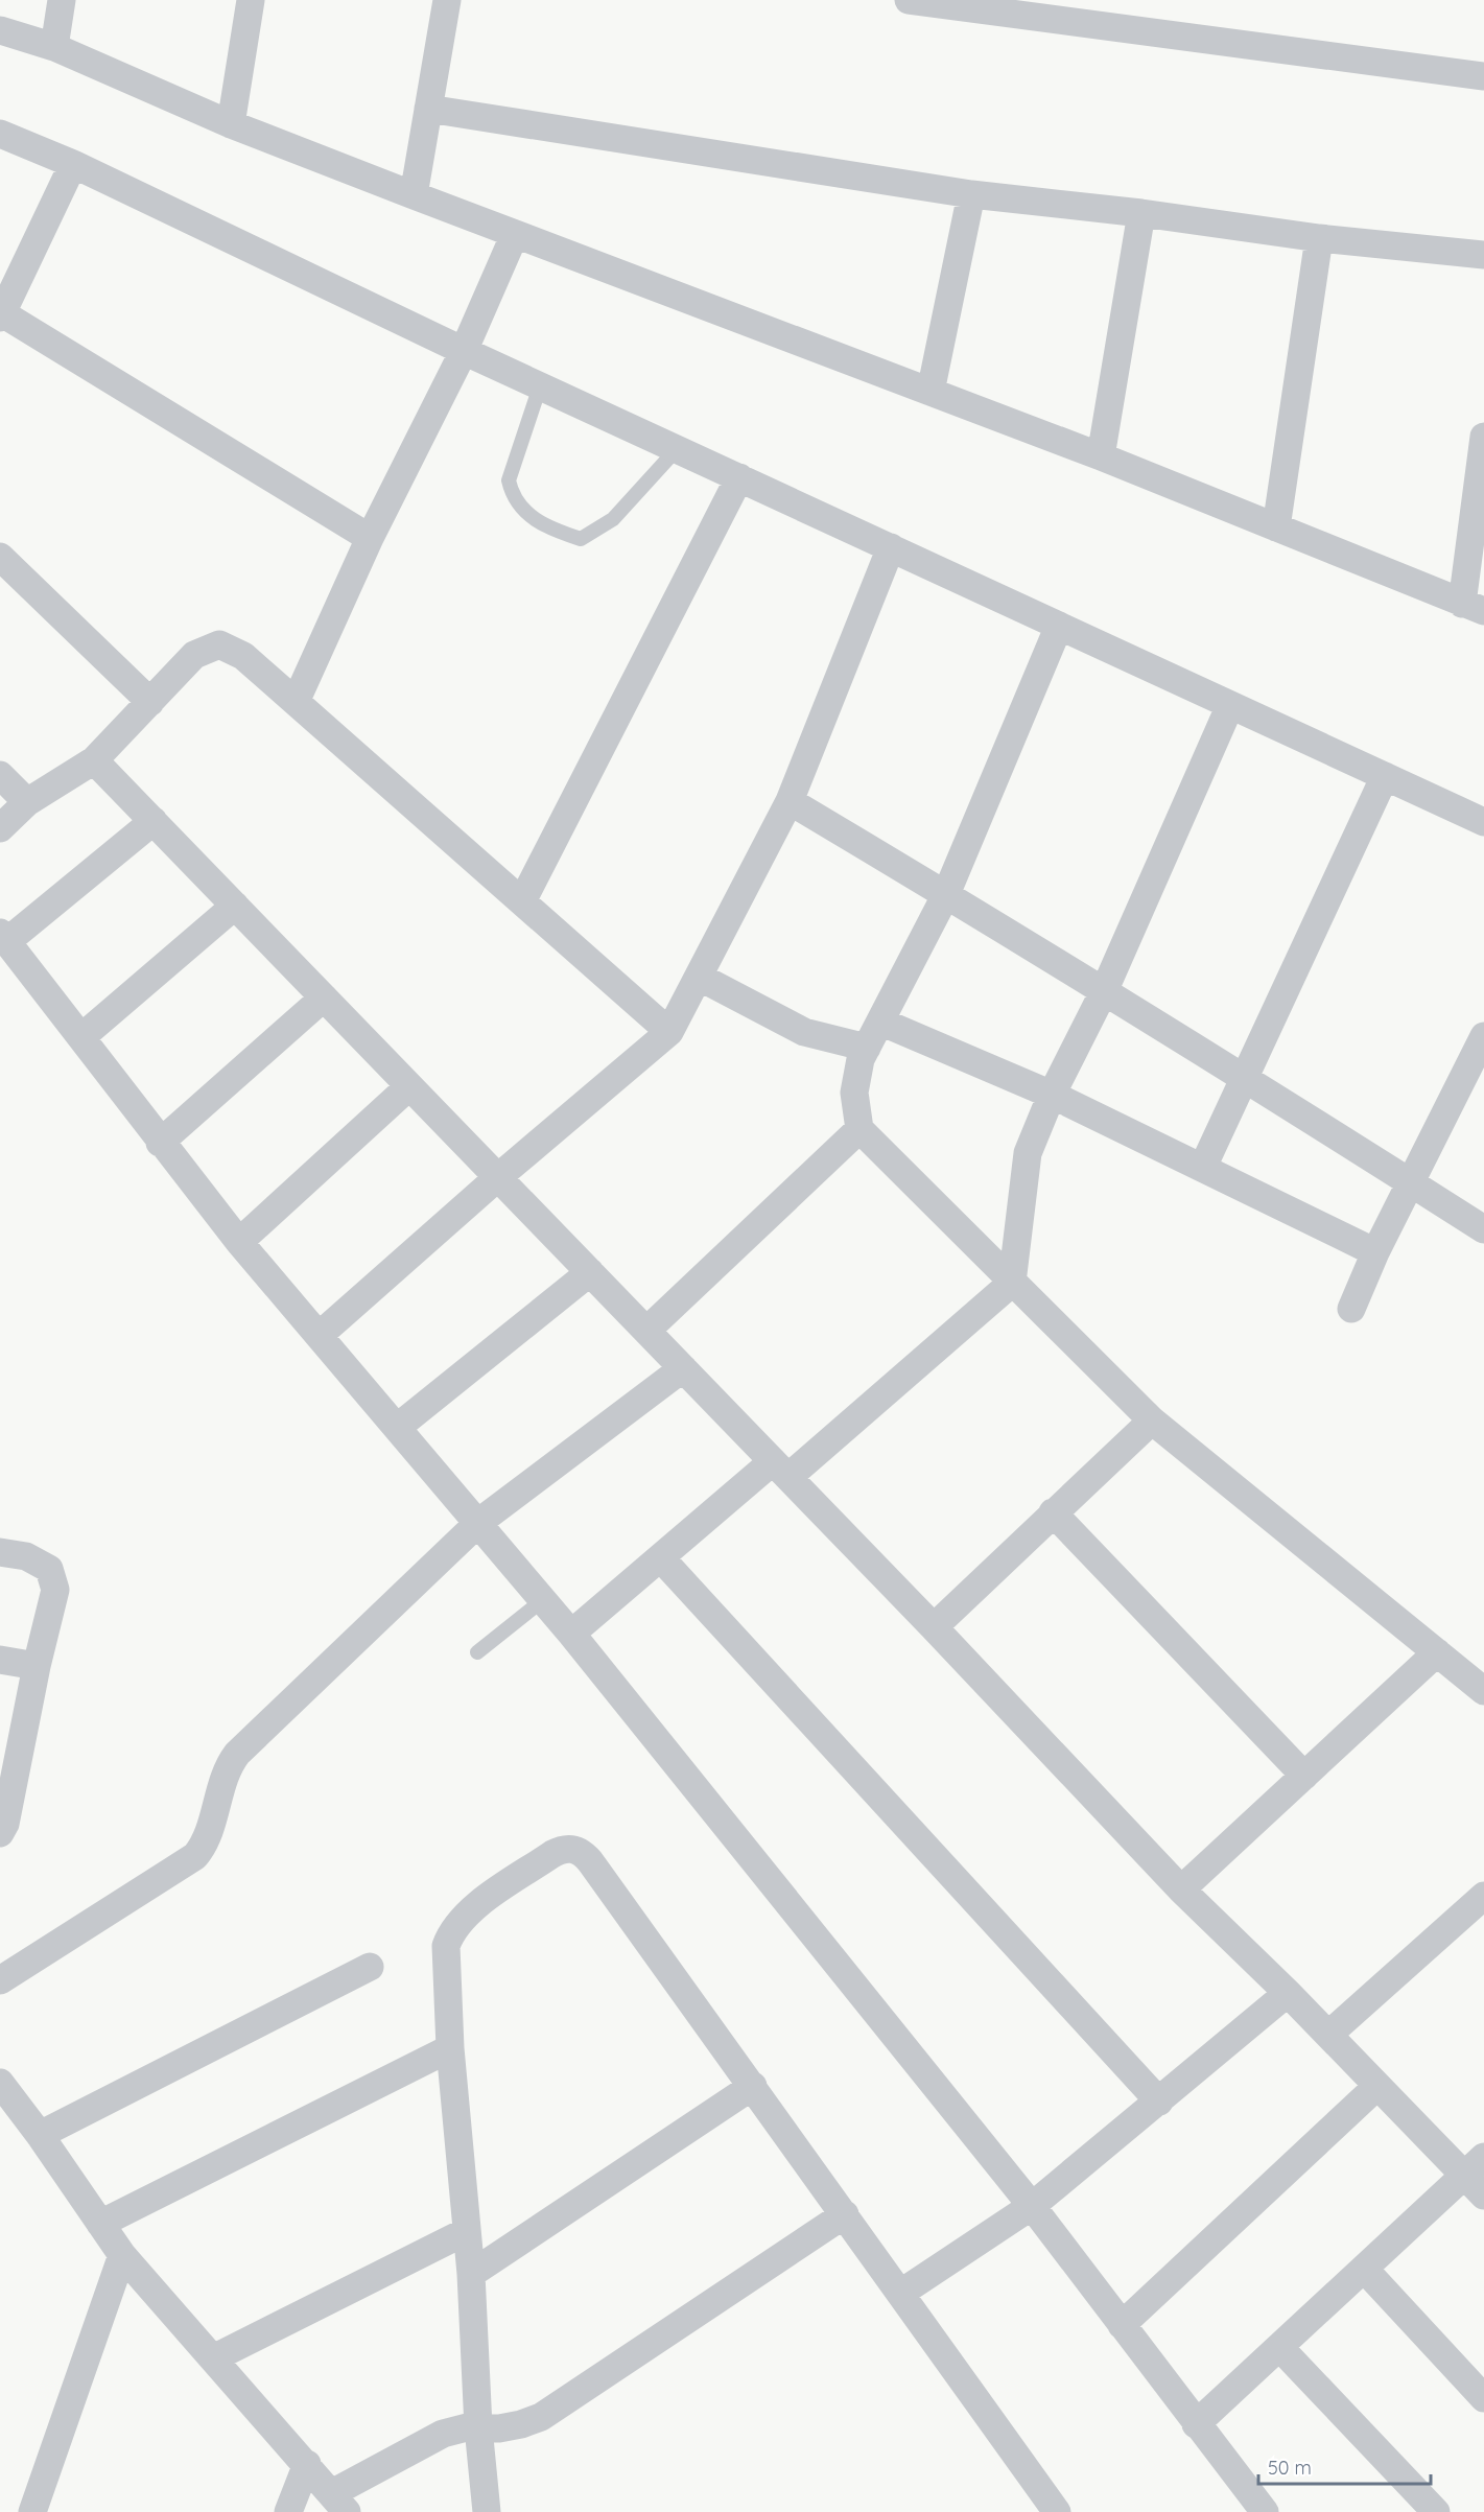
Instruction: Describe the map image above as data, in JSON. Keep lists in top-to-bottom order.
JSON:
{
  "scale_bar": "50 m"
}
